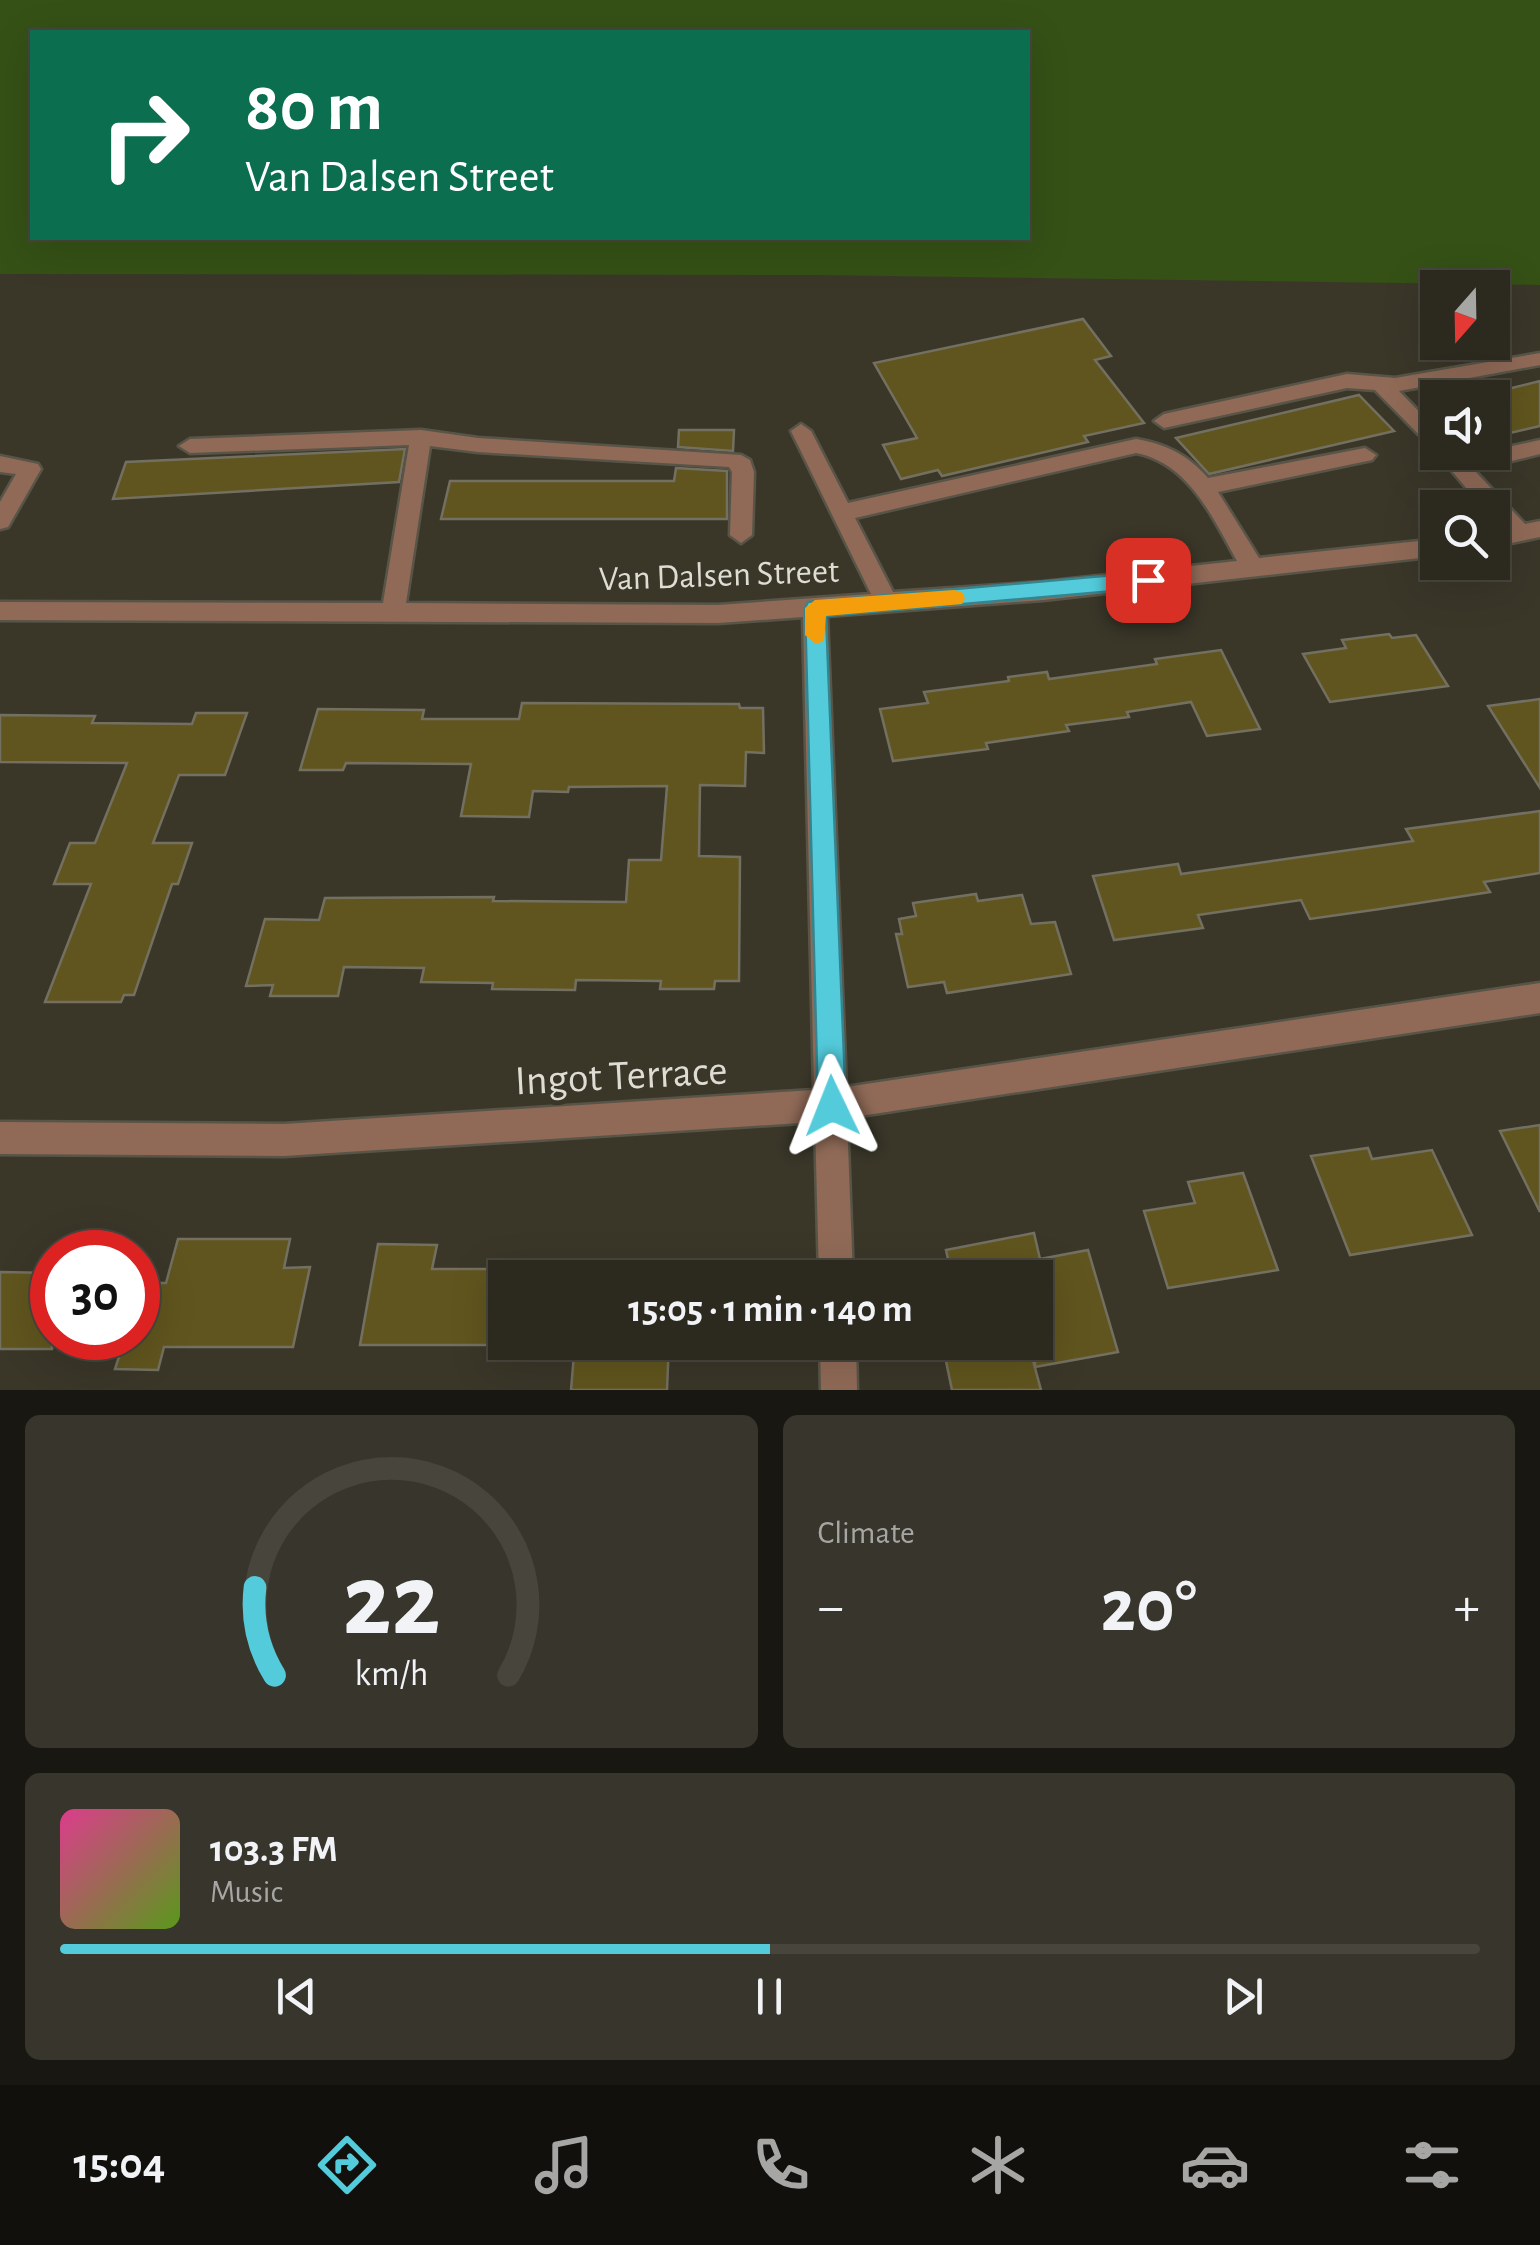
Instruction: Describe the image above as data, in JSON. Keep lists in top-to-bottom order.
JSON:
{
  "streets": {
    "street": ["Van Dalsen Street", "Ingot Terrace"]
  },
  "north": "bottom",
  "page": {
    "turn": ["80 m", "Van Dalsen Street"],
    "limit": "30",
    "trip": "15:05 · 1 min · 140 m",
    "tile": "Climate",
    "heat": ["−", "20°", "+"],
    "song": ["103.3 FM", "Music"],
    "tabs": "15:04",
    "gauge": ["22", "km/h"]
  }
}
